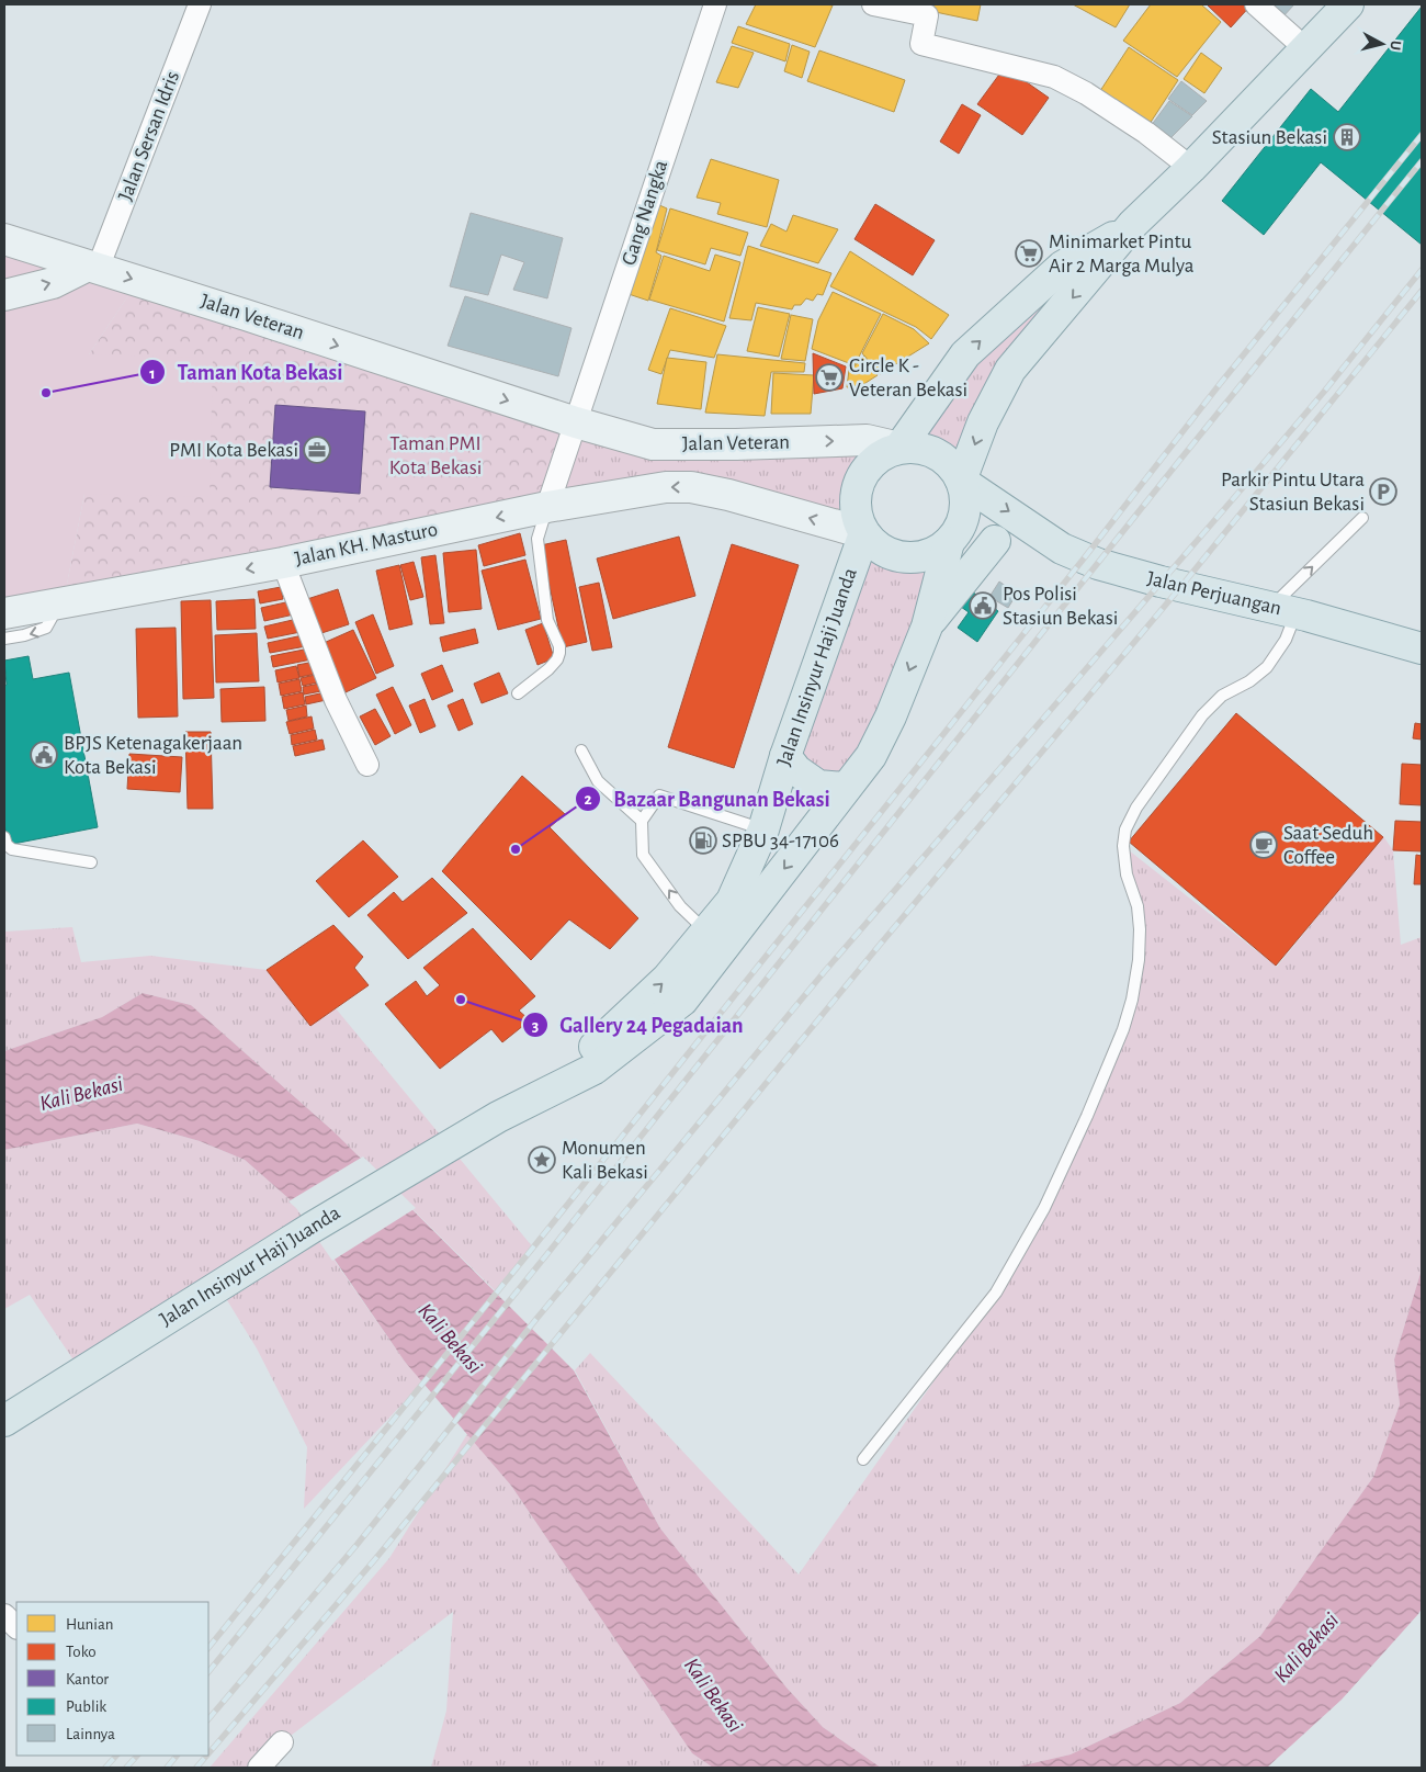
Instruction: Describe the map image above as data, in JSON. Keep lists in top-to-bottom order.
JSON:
{
  "streets": {
    "main road": ["Jalan Perjuangan", "Jalan Insinyur Haji Juanda"],
    "street": [
      "Jalan Sersan Idris",
      "Gang Nangka",
      "Jalan Veteran",
      "Jalan KH. Masturo"
    ]
  },
  "crossings": [
    ["Jalan Sersan Idris", "Jalan Veteran"],
    ["Gang Nangka", "Jalan Veteran"],
    ["Jalan Veteran", "Jalan KH. Masturo"],
    ["Jalan Veteran", "Jalan Perjuangan"],
    ["Jalan Veteran", "Jalan Insinyur Haji Juanda"],
    ["Jalan KH. Masturo", "Jalan Perjuangan"],
    ["Jalan KH. Masturo", "Jalan Insinyur Haji Juanda"],
    ["Jalan Perjuangan", "Jalan Insinyur Haji Juanda"]
  ],
  "one_way": ["Jalan Veteran", "Jalan KH. Masturo"],
  "water": ["Kali Bekasi"],
  "parks": ["Taman PMI Kota Bekasi"],
  "places": {
    "building": ["Stasiun Bekasi"],
    "supermarket": ["Minimarket Pintu Air 2 Marga Mulya", "Circle K - Veteran Bekasi"],
    "other": ["Taman Kota Bekasi", "Bazaar Bangunan Bekasi", "Gallery 24 Pegadaian"],
    "office": ["PMI Kota Bekasi"],
    "parking": ["Parkir Pintu Utara Stasiun Bekasi"],
    "public building": ["Pos Polisi Stasiun Bekasi", "BPJS Ketenagakerjaan Kota Bekasi"],
    "fuel station": ["SPBU 34-17106"],
    "cafe": ["Saat Seduh Coffee"],
    "place": ["Monumen Kali Bekasi"]
  },
  "legend": [
    "Hunian",
    "Toko",
    "Kantor",
    "Publik",
    "Lainnya"
  ],
  "north": "right"
}
